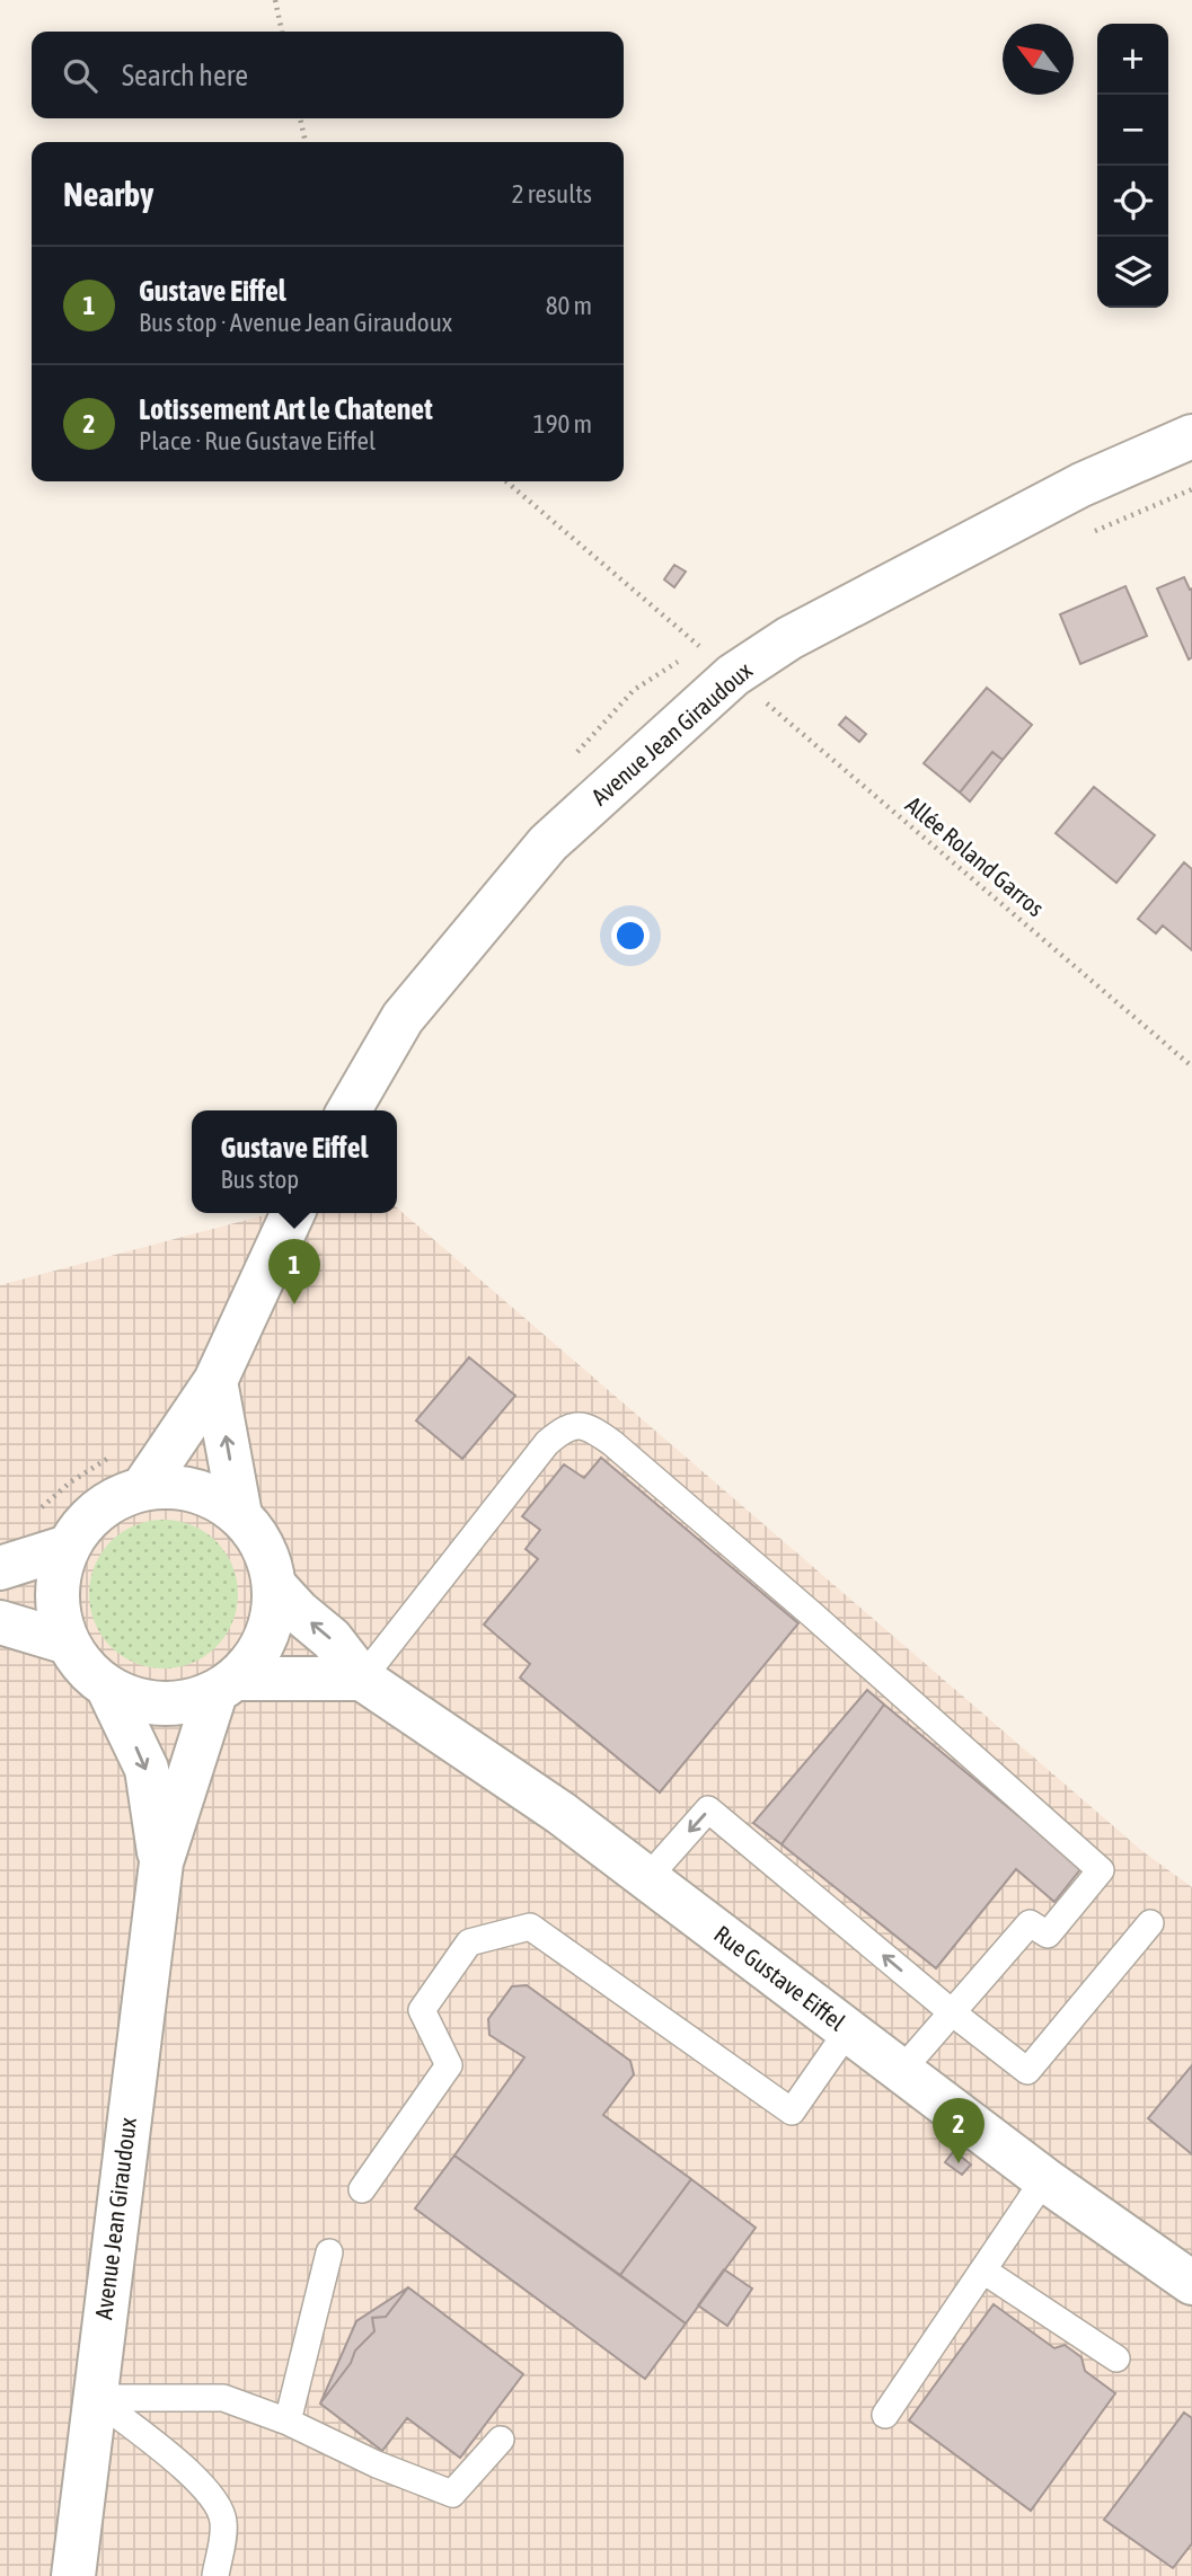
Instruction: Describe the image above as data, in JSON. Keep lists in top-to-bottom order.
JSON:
{
  "streets": {
    "street": ["Avenue Jean Giraudoux", "Rue Gustave Eiffel"],
    "path": ["Allée Roland Garros"]
  },
  "crossings": [
    ["Avenue Jean Giraudoux", "Allée Roland Garros"],
    ["Avenue Jean Giraudoux", "Rue Gustave Eiffel"]
  ],
  "north": "top left",
  "page": {
    "map_buttons": ["+", "−"],
    "search": "Search here",
    "heading": ["Nearby", "2 results"],
    "list": [
      {
        "mark": "1",
        "name": "Gustave Eiffel",
        "note": "Bus stop · Avenue Jean Giraudoux",
        "value": "80 m"
      },
      {
        "mark": "2",
        "name": "Lotissement Art le Chatenet",
        "note": "Place · Rue Gustave Eiffel",
        "value": "190 m"
      }
    ],
    "popup": ["Gustave Eiffel", "Bus stop"],
    "pins": ["1", "2"]
  }
}
